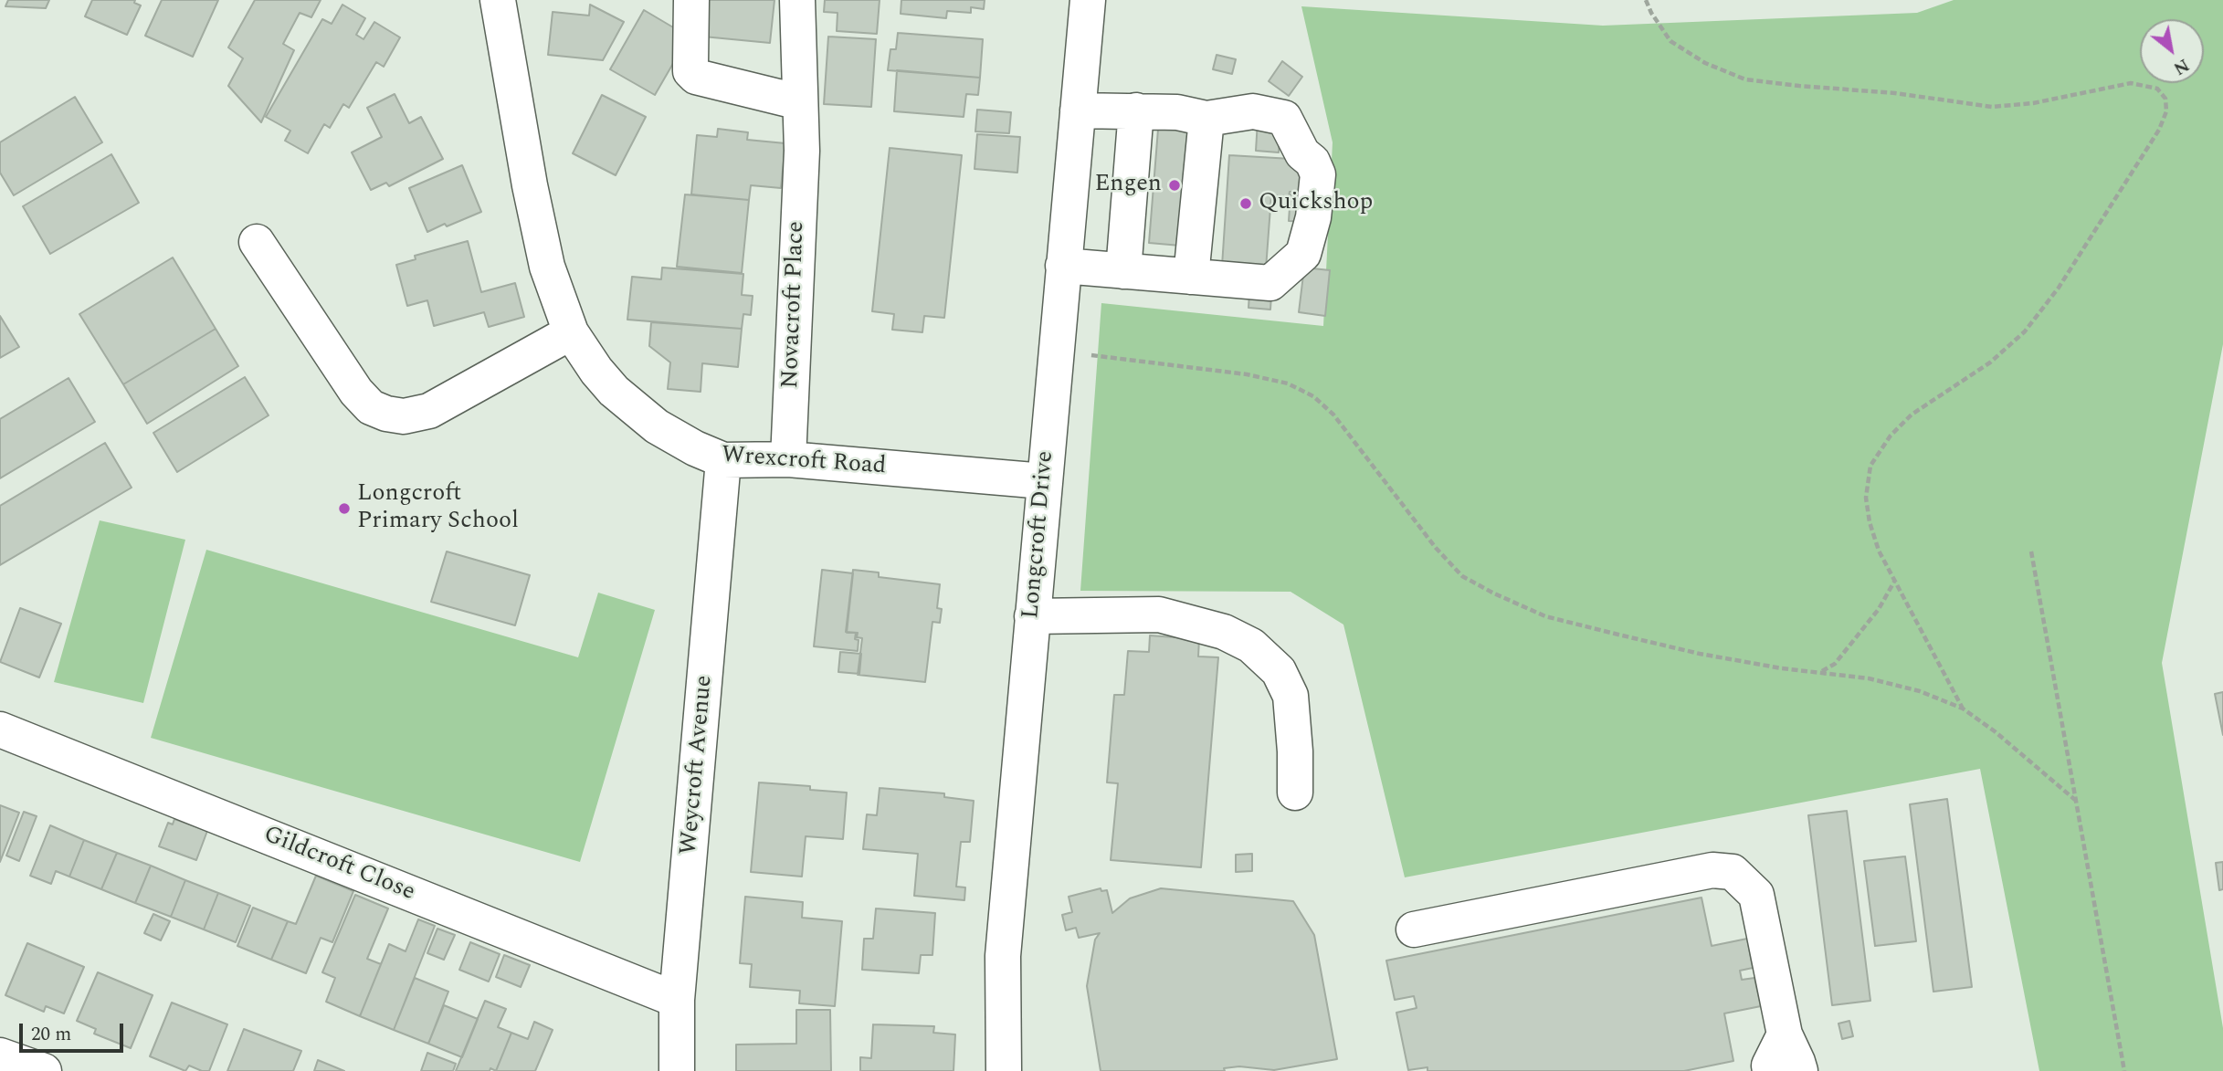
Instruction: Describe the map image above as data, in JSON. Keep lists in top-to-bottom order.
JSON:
{
  "streets": {
    "street": [
      "Novacroft Place",
      "Wrexcroft Road",
      "Longcroft Drive",
      "Weycroft Avenue",
      "Gildcroft Close"
    ]
  },
  "crossings": [
    ["Novacroft Place", "Wrexcroft Road"],
    ["Wrexcroft Road", "Longcroft Drive"],
    ["Wrexcroft Road", "Weycroft Avenue"],
    ["Weycroft Avenue", "Gildcroft Close"]
  ],
  "places": ["Engen", "Quickshop", "Longcroft Primary School"],
  "scale_bar": "20 m",
  "north": "bottom right"
}
